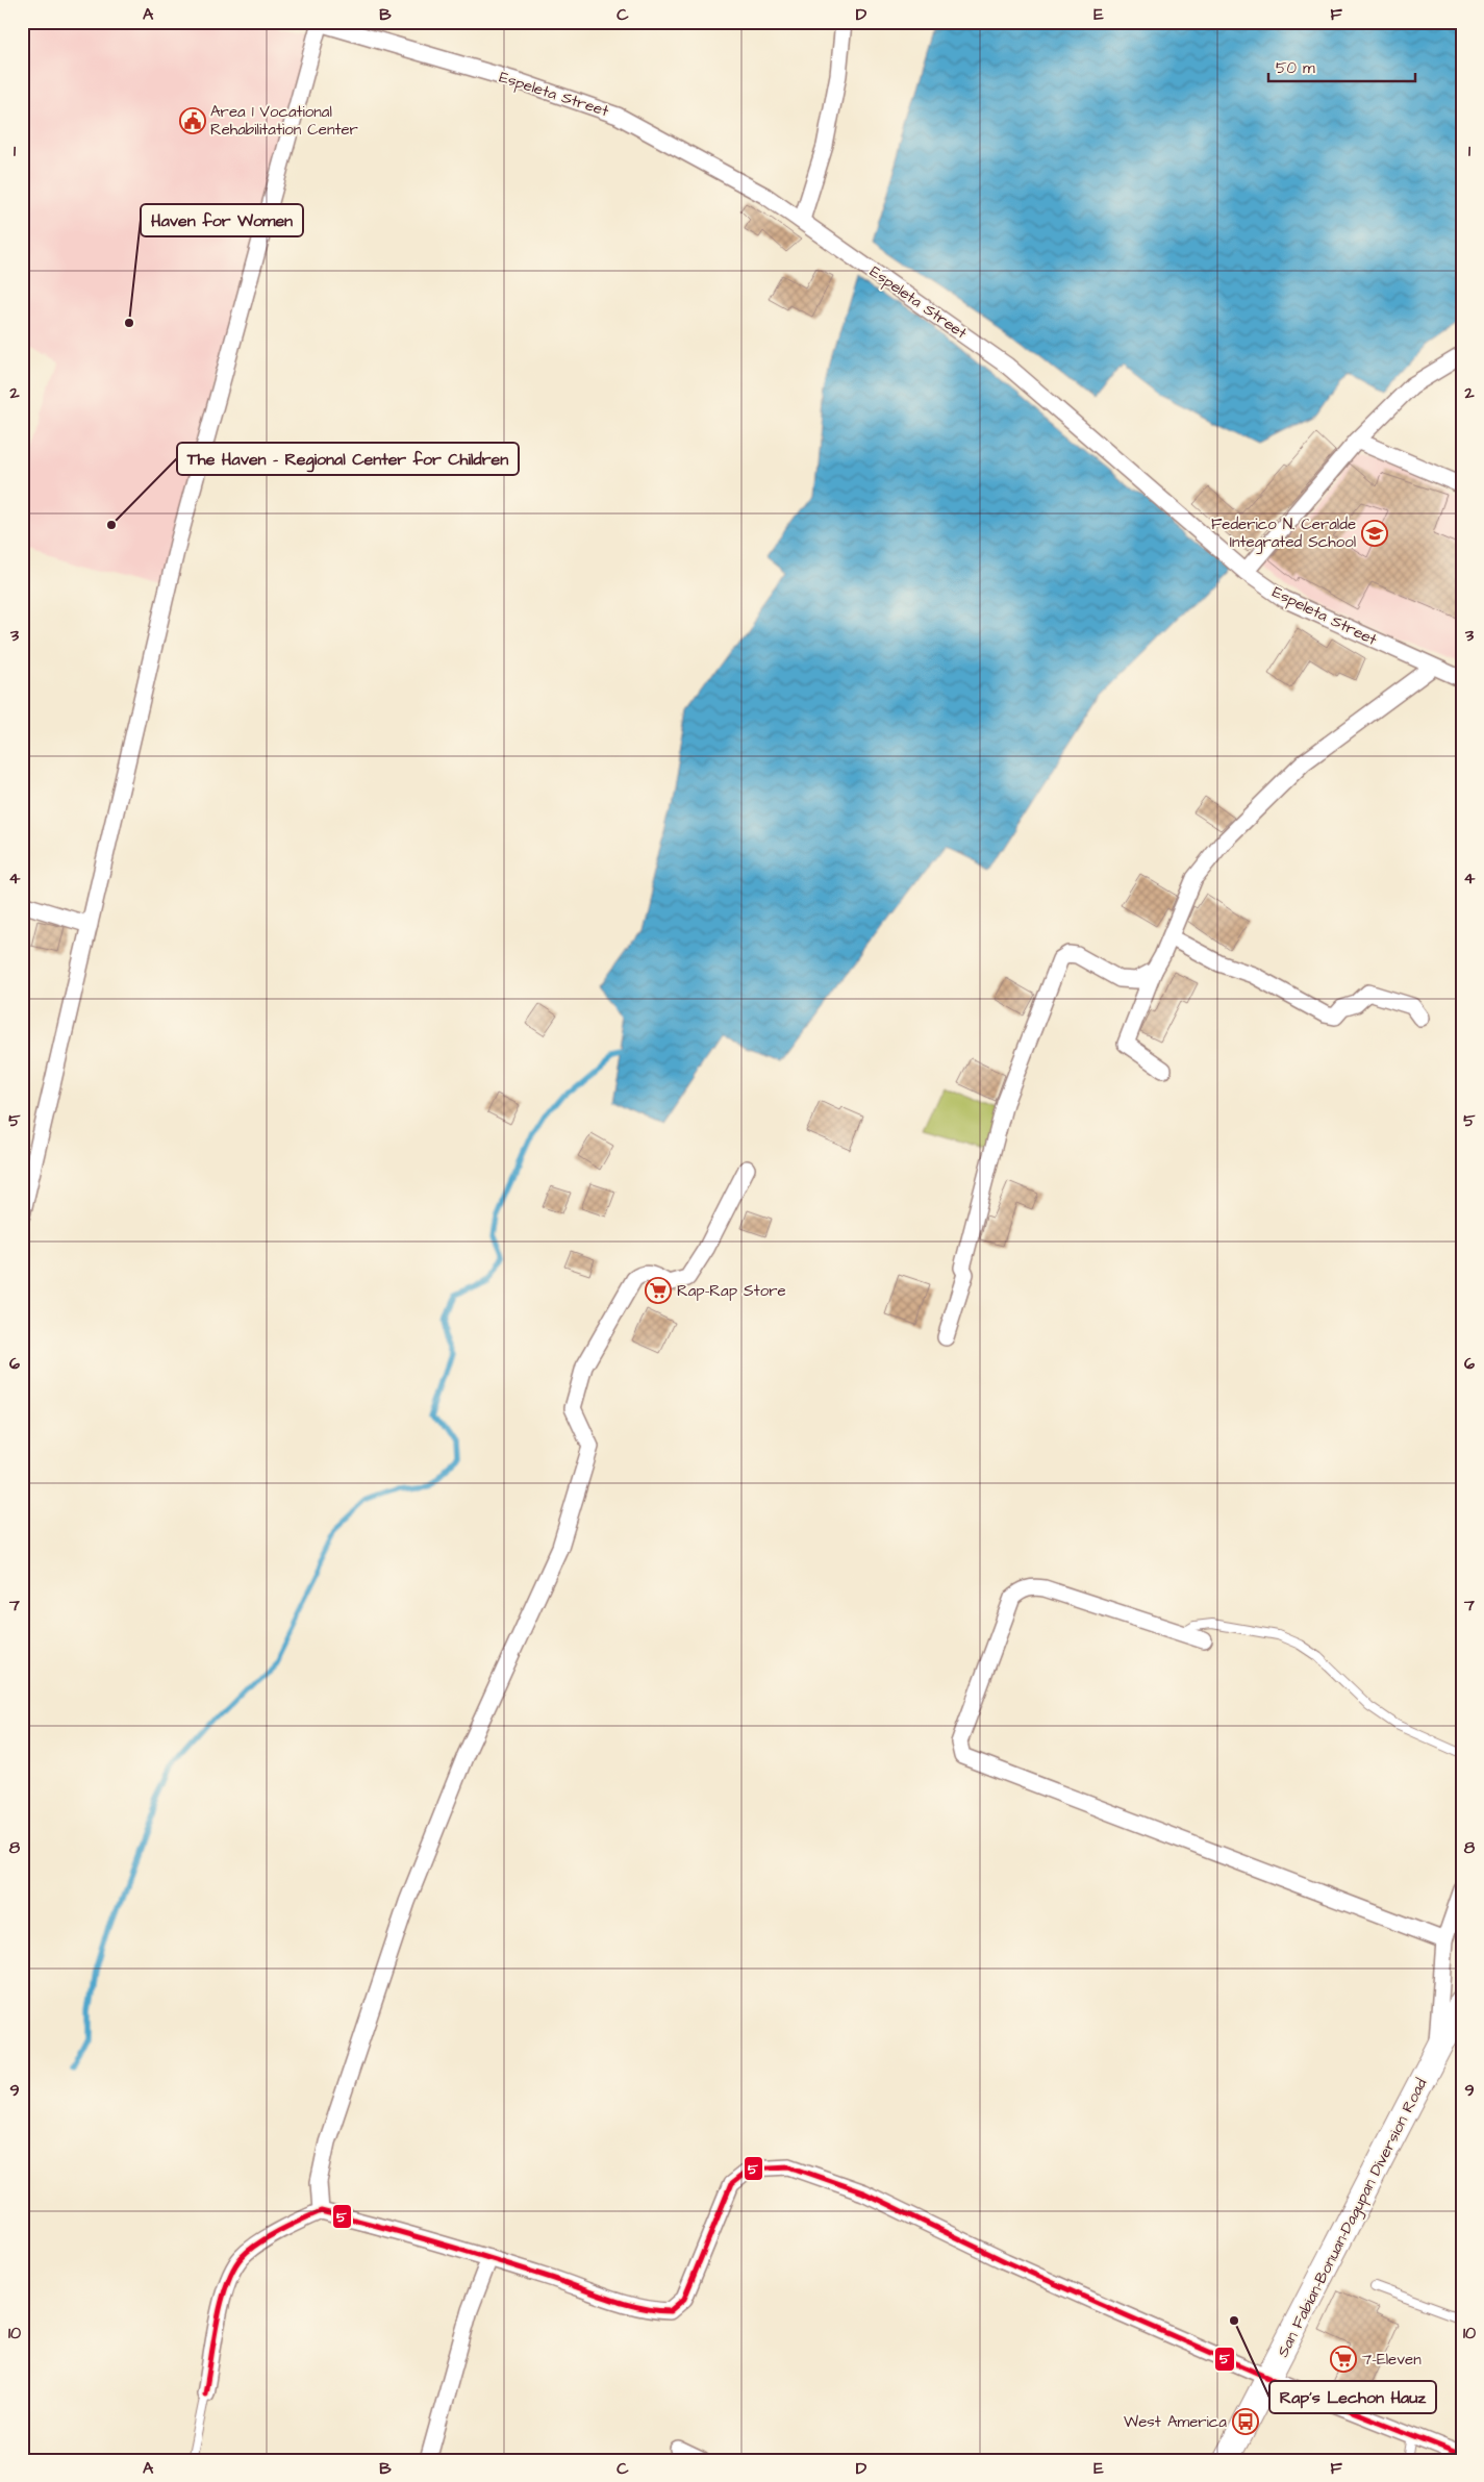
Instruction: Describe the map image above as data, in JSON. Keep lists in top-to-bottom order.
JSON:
{
  "streets": {
    "main road": ["San Fabian-Bonuan-Dagupan Diversion Road"],
    "street": ["Espeleta Street"]
  },
  "places": {
    "public building": ["Area 1 Vocational Rehabilitation Center"],
    "other": ["Haven for Women", "The Haven - Regional Center for Children", "Rap's Lechon Hauz"],
    "school or university": ["Federico N. Ceralde Integrated School"],
    "supermarket": ["Rap-Rap Store", "7-Eleven"],
    "bus stop": ["West America"]
  },
  "lines": ["transit line 5"],
  "scale_bar": "50 m",
  "grid": {
    "columns": [
      "A",
      "B",
      "C",
      "D",
      "E",
      "F"
    ],
    "rows": [
      "1",
      "2",
      "3",
      "4",
      "5",
      "6",
      "7",
      "8",
      "9",
      "10"
    ]
  }
}
